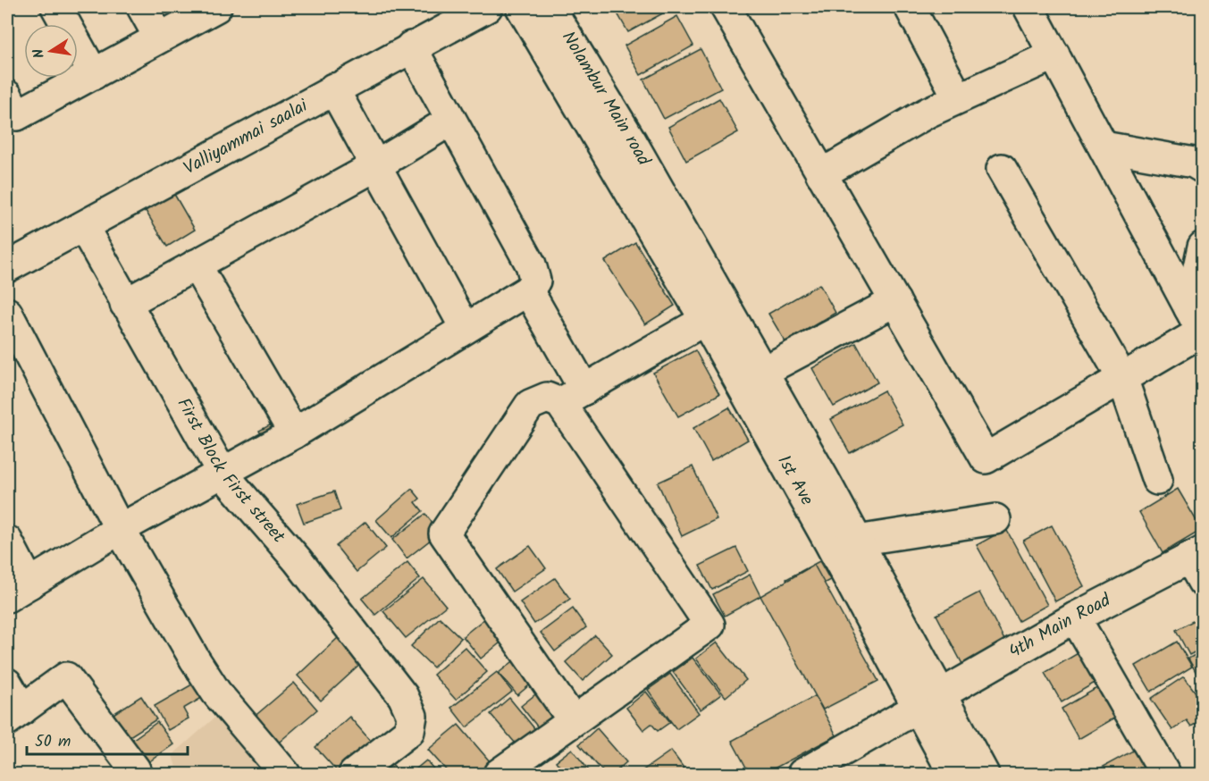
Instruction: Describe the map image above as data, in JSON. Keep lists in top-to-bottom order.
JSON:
{
  "streets": {
    "street": [
      "Nolambur Main road",
      "Valliyammai saalai",
      "First Block First street",
      "1st Ave",
      "4th Main Road"
    ]
  },
  "crossings": [
    ["Nolambur Main road", "1st Ave"],
    ["Valliyammai saalai", "First Block First street"],
    ["1st Ave", "4th Main Road"]
  ],
  "scale_bar": "50 m",
  "north": "left"
}
